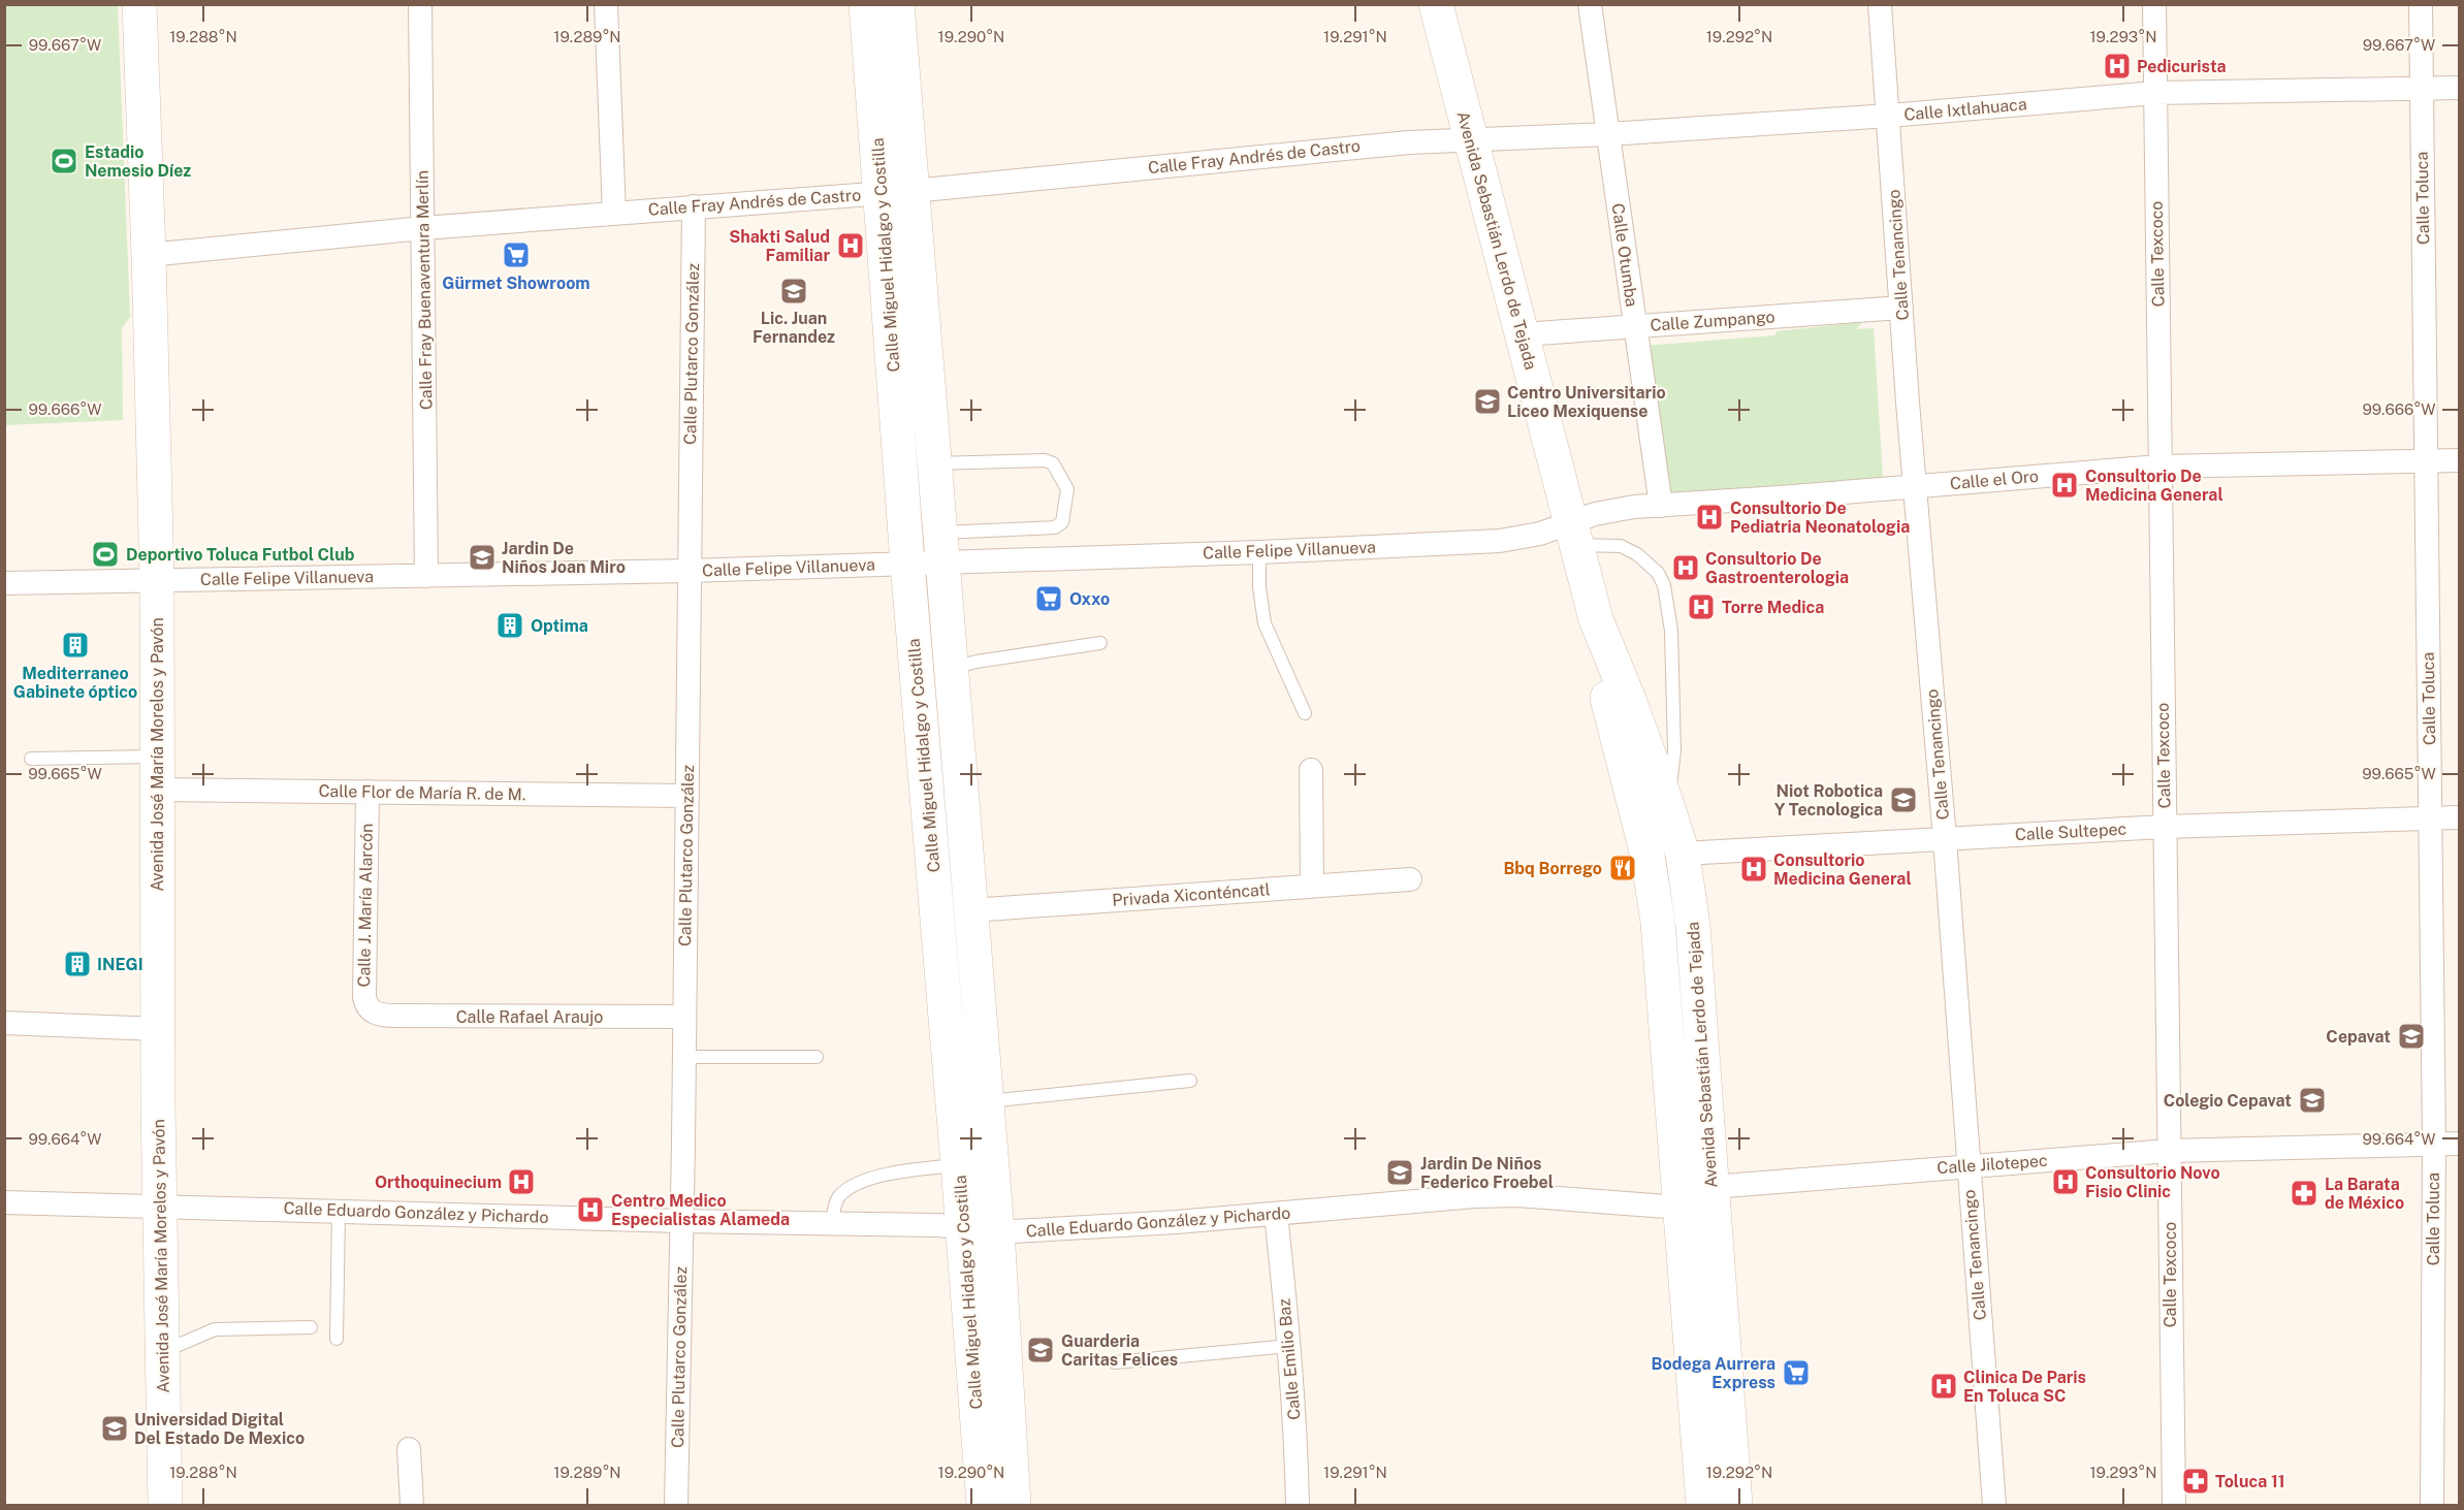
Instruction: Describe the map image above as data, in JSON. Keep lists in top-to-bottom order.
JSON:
{
  "streets": {
    "main road": ["Avenida Sebastián Lerdo de Tejada", "Calle Miguel Hidalgo y Costilla", "Avenida José María Morelos y Pavón"],
    "street": [
      "Calle Ixtlahuaca",
      "Calle Fray Andrés de Castro",
      "Calle Toluca",
      "Calle Texcoco",
      "Calle Otumba",
      "Calle Tenancingo",
      "Calle Fray Buenaventura Merlín",
      "Calle Zumpango",
      "Calle Plutarco González",
      "Calle el Oro",
      "Calle Felipe Villanueva",
      "Calle Flor de María R. de M.",
      "Calle Sultepec",
      "Privada Xiconténcatl",
      "Calle J. María Alarcón",
      "Calle Rafael Araujo",
      "Calle Jilotepec",
      "Calle Eduardo González y Pichardo",
      "Calle Emilio Baz"
    ]
  },
  "crossings": [
    ["Calle Ixtlahuaca", "Calle Fray Andrés de Castro"],
    ["Calle Ixtlahuaca", "Calle Toluca"],
    ["Calle Ixtlahuaca", "Avenida Sebastián Lerdo de Tejada"],
    ["Calle Ixtlahuaca", "Calle Texcoco"],
    ["Calle Ixtlahuaca", "Calle Otumba"],
    ["Calle Ixtlahuaca", "Calle Tenancingo"],
    ["Calle Fray Andrés de Castro", "Avenida Sebastián Lerdo de Tejada"],
    ["Calle Fray Andrés de Castro", "Calle Miguel Hidalgo y Costilla"],
    ["Calle Fray Andrés de Castro", "Calle Fray Buenaventura Merlín"],
    ["Calle Fray Andrés de Castro", "Calle Plutarco González"],
    ["Calle Fray Andrés de Castro", "Avenida José María Morelos y Pavón"],
    ["Calle Toluca", "Calle el Oro"],
    ["Calle Toluca", "Calle Sultepec"],
    ["Calle Toluca", "Calle Jilotepec"],
    ["Avenida Sebastián Lerdo de Tejada", "Calle Zumpango"],
    ["Avenida Sebastián Lerdo de Tejada", "Calle el Oro"],
    ["Avenida Sebastián Lerdo de Tejada", "Calle Felipe Villanueva"],
    ["Avenida Sebastián Lerdo de Tejada", "Calle Sultepec"],
    ["Avenida Sebastián Lerdo de Tejada", "Calle Jilotepec"],
    ["Avenida Sebastián Lerdo de Tejada", "Calle Eduardo González y Pichardo"],
    ["Calle Texcoco", "Calle el Oro"],
    ["Calle Texcoco", "Calle Sultepec"],
    ["Calle Texcoco", "Calle Jilotepec"],
    ["Calle Miguel Hidalgo y Costilla", "Calle Felipe Villanueva"],
    ["Calle Miguel Hidalgo y Costilla", "Privada Xiconténcatl"],
    ["Calle Miguel Hidalgo y Costilla", "Calle Eduardo González y Pichardo"],
    ["Calle Otumba", "Calle Zumpango"],
    ["Calle Otumba", "Calle el Oro"],
    ["Calle Tenancingo", "Calle Zumpango"],
    ["Calle Tenancingo", "Calle el Oro"],
    ["Calle Tenancingo", "Calle Sultepec"],
    ["Calle Tenancingo", "Calle Jilotepec"],
    ["Calle Fray Buenaventura Merlín", "Calle Felipe Villanueva"],
    ["Calle Plutarco González", "Calle Felipe Villanueva"],
    ["Calle Plutarco González", "Calle Flor de María R. de M."],
    ["Calle Plutarco González", "Calle Rafael Araujo"],
    ["Calle Plutarco González", "Calle Eduardo González y Pichardo"],
    ["Calle el Oro", "Calle Felipe Villanueva"],
    ["Calle Felipe Villanueva", "Avenida José María Morelos y Pavón"],
    ["Avenida José María Morelos y Pavón", "Calle Flor de María R. de M."],
    ["Avenida José María Morelos y Pavón", "Calle Eduardo González y Pichardo"],
    ["Calle Flor de María R. de M.", "Calle J. María Alarcón"],
    ["Calle J. María Alarcón", "Calle Rafael Araujo"],
    ["Calle Eduardo González y Pichardo", "Calle Emilio Baz"]
  ],
  "places": {
    "hospital": [
      "Pedicurista",
      "Shakti Salud Familiar",
      "Consultorio De Medicina General",
      "Consultorio De Pediatria Neonatologia",
      "Consultorio De Gastroenterologia",
      "Torre Medica",
      "Consultorio Medicina General",
      "Orthoquinecium",
      "Consultorio Novo Fisio Clinic",
      "Centro Medico Especialistas Alameda",
      "Clinica De Paris En Toluca SC"
    ],
    "sports": ["Estadio Nemesio Díez", "Deportivo Toluca Futbol Club"],
    "supermarket": ["Gürmet Showroom", "Oxxo", "Bodega Aurrera Express"],
    "school or university": [
      "Lic. Juan Fernandez",
      "Centro Universitario Liceo Mexiquense",
      "Jardin De Niños Joan Miro",
      "Niot Robotica Y Tecnologica",
      "Cepavat",
      "Colegio Cepavat",
      "Jardin De Niños Federico Froebel",
      "Guarderia Caritas Felices",
      "Universidad Digital Del Estado De Mexico"
    ],
    "building": ["Optima", "Mediterraneo Gabinete óptico", "INEGI"],
    "restaurant": ["Bbq Borrego"],
    "pharmacy": ["La Barata de México", "Toluca 11"]
  },
  "coordinates": [
    "19.288°N",
    "19.289°N",
    "19.290°N",
    "19.291°N",
    "19.292°N",
    "19.293°N",
    "99.667°W",
    "99.666°W",
    "99.665°W",
    "99.664°W"
  ]
}
